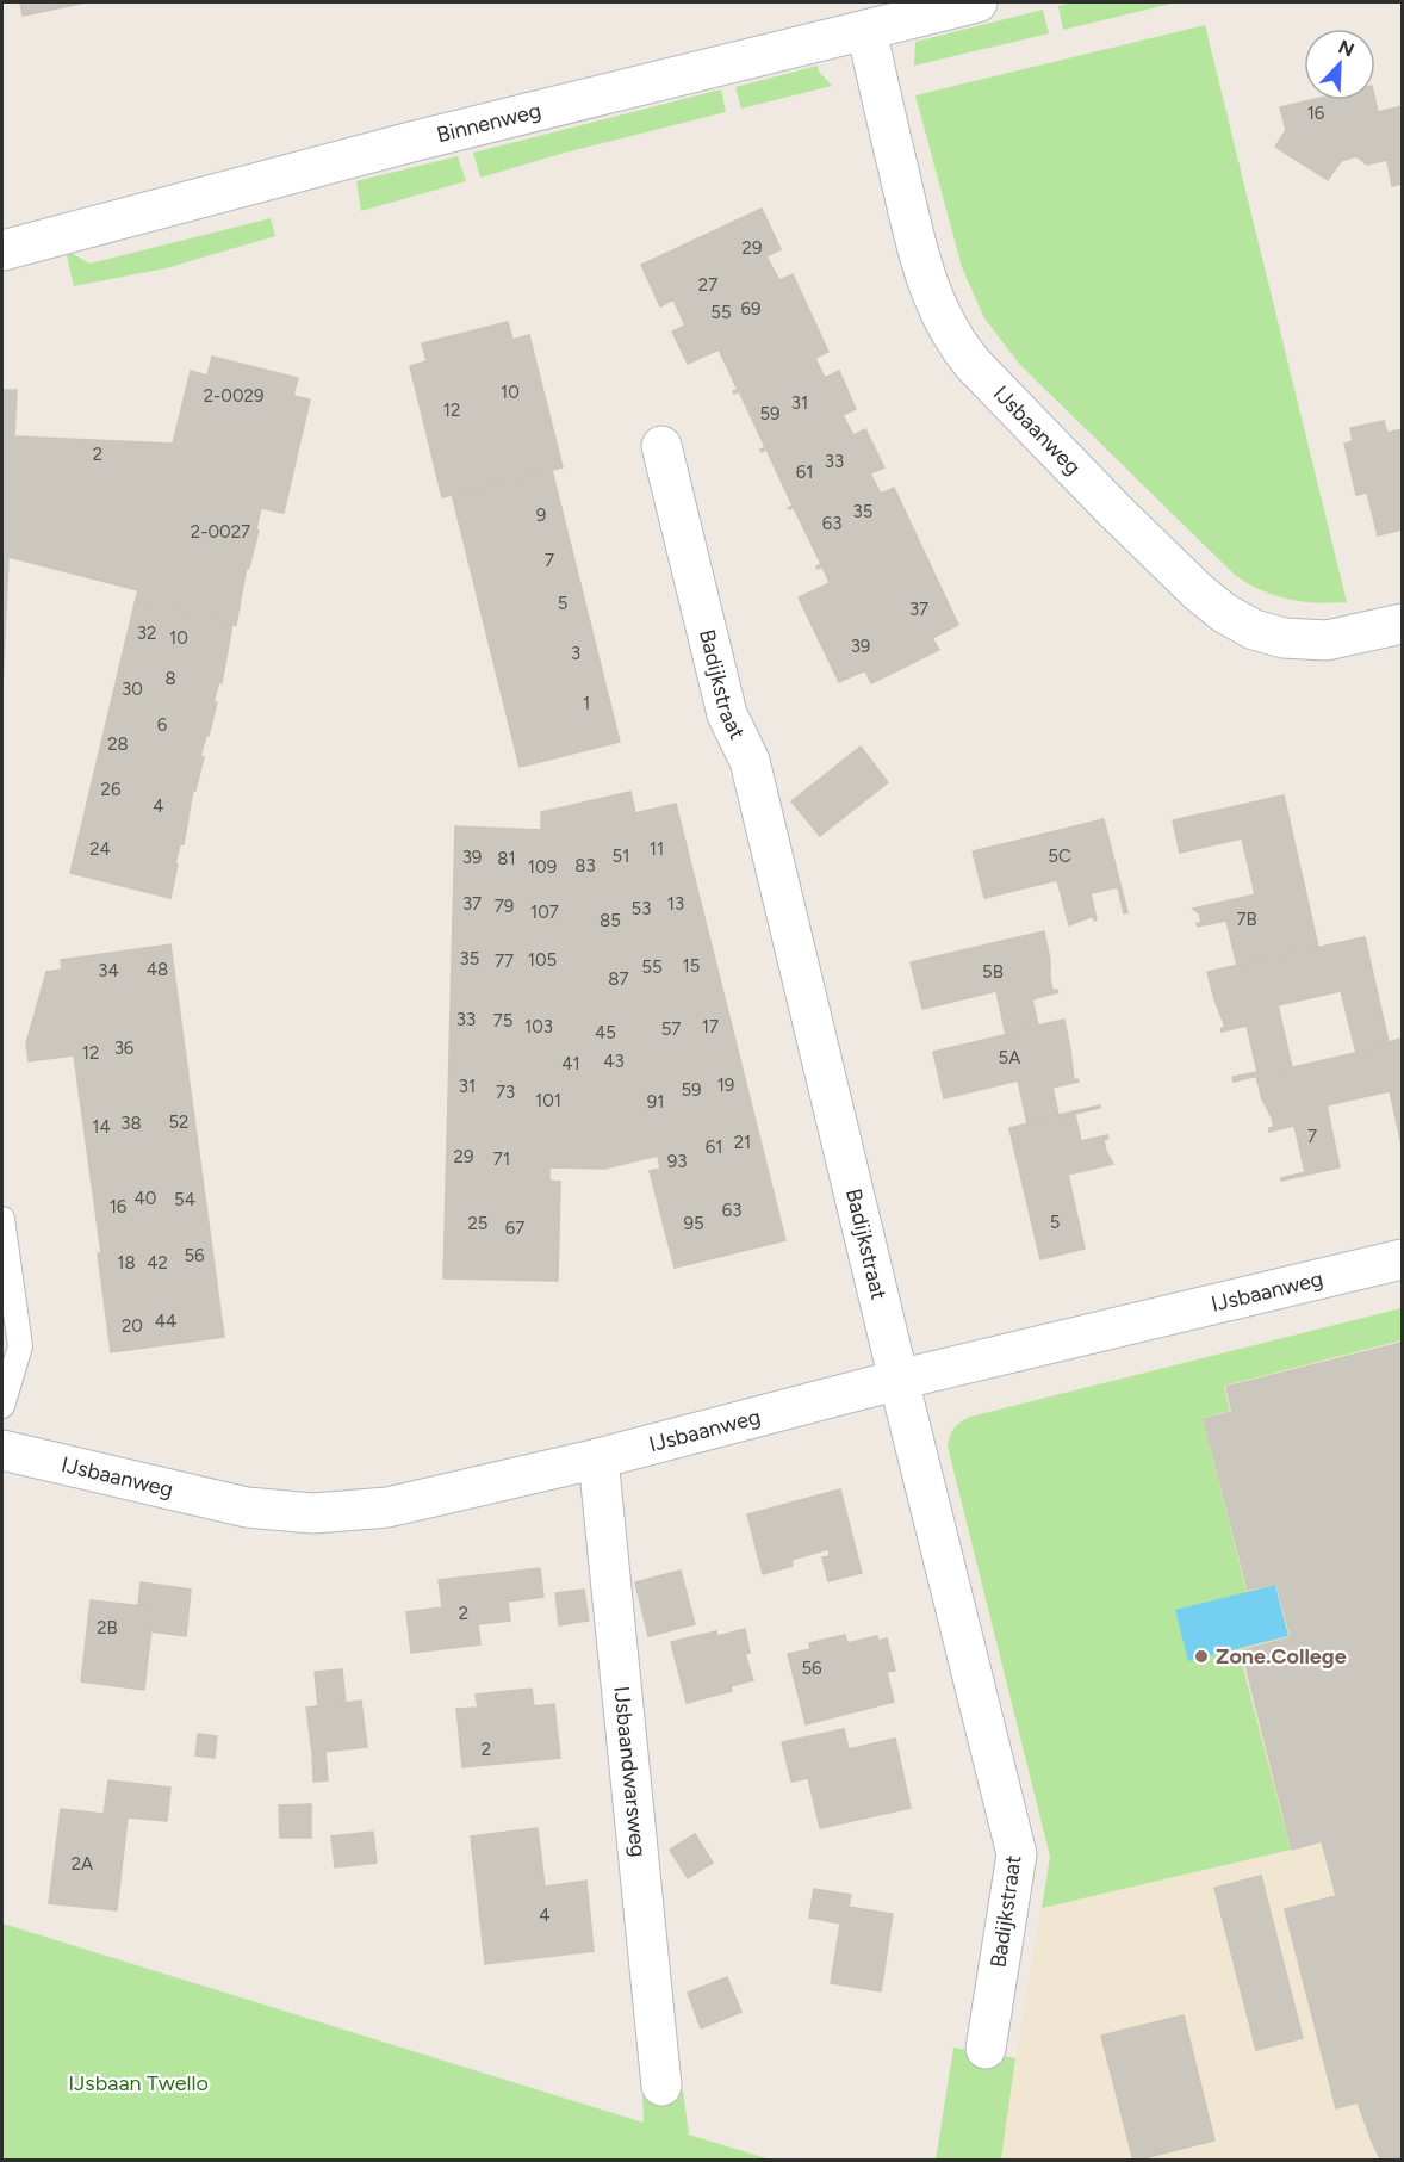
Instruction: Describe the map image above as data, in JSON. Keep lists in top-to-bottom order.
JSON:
{
  "streets": {
    "street": [
      "Binnenweg",
      "IJsbaanweg",
      "Badijkstraat",
      "IJsbaandwarsweg"
    ]
  },
  "crossings": [
    ["Binnenweg", "IJsbaanweg"],
    ["IJsbaanweg", "Badijkstraat"],
    ["IJsbaanweg", "IJsbaandwarsweg"]
  ],
  "parks": ["IJsbaan Twello"],
  "places": ["Zone.College"],
  "house_numbers": [
    "16",
    "29",
    "27",
    "69",
    "55",
    "10",
    "2-0029",
    "31",
    "12",
    "59",
    "2",
    "33",
    "61",
    "35",
    "9",
    "63",
    "2-0027",
    "7",
    "5",
    "37",
    "32",
    "10",
    "39",
    "3",
    "8",
    "30",
    "1",
    "6",
    "28",
    "26",
    "4",
    "24",
    "11",
    "51",
    "5C",
    "39",
    "81",
    "83",
    "109",
    "37",
    "13",
    "79",
    "53",
    "107",
    "7B",
    "85",
    "35",
    "105",
    "77",
    "15",
    "55",
    "48",
    "34",
    "5B",
    "87",
    "33",
    "75",
    "103",
    "17",
    "57",
    "45",
    "36",
    "12",
    "5A",
    "43",
    "41",
    "19",
    "31",
    "59",
    "73",
    "101",
    "91",
    "52",
    "38",
    "14",
    "7",
    "21",
    "61",
    "29",
    "71",
    "93",
    "40",
    "54",
    "16",
    "63",
    "5",
    "25",
    "95",
    "67",
    "56",
    "18",
    "42",
    "44",
    "20",
    "2",
    "2B",
    "56",
    "2",
    "2A",
    "4"
  ],
  "north": "top right"
}
